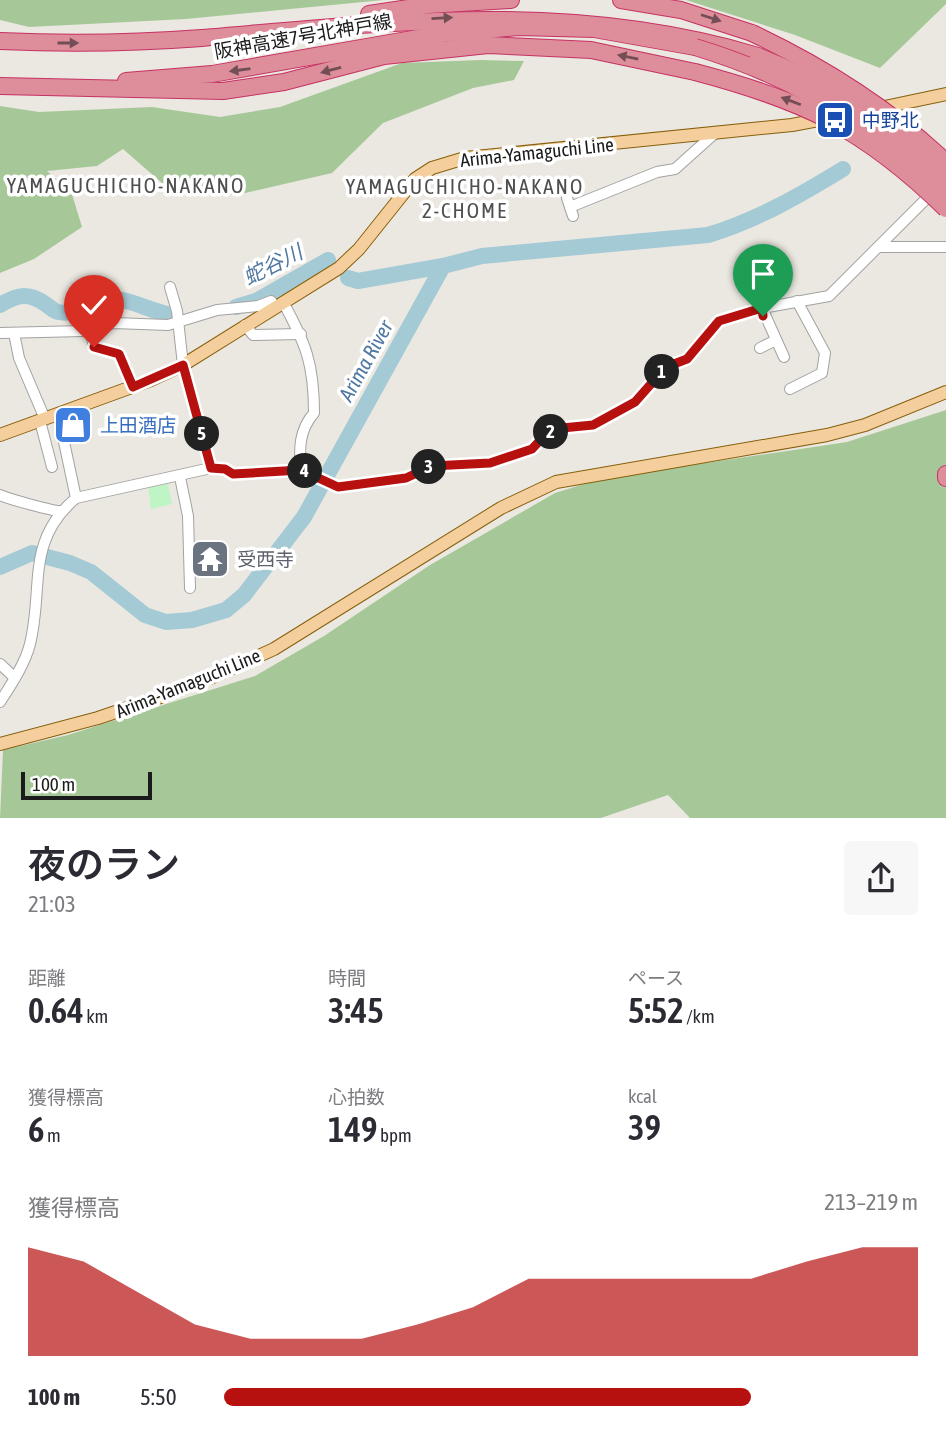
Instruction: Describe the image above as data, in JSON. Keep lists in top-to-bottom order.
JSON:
{
  "streets": {
    "highway": ["阪神高速7号北神戸線"],
    "main road": ["Arima-Yamaguchi Line"]
  },
  "districts": ["YAMAGUCHICHO-NAKANO", "YAMAGUCHICHO-NAKANO 2-CHOME"],
  "water": ["蛇谷川", "Arima River"],
  "places": {
    "bus stop": ["中野北"],
    "shop": ["上田酒店"],
    "temple": ["受西寺"]
  },
  "scale_bar": "100 m",
  "page": {
    "pins": [
      "1",
      "2",
      "5",
      "3",
      "4"
    ],
    "scale": "100 m",
    "heading": ["夜のラン", "21:03"],
    "stats": [
      ["距離", "0.64 km"],
      ["時間", "3:45"],
      ["ペース", "5:52 /km"],
      ["獲得標高", "6 m"],
      ["心拍数", "149 bpm"],
      ["kcal", "39"]
    ],
    "chart": ["獲得標高", "213–219 m"],
    "list": [
      {
        "name": "100 m",
        "note": "5:50"
      }
    ]
  }
}
